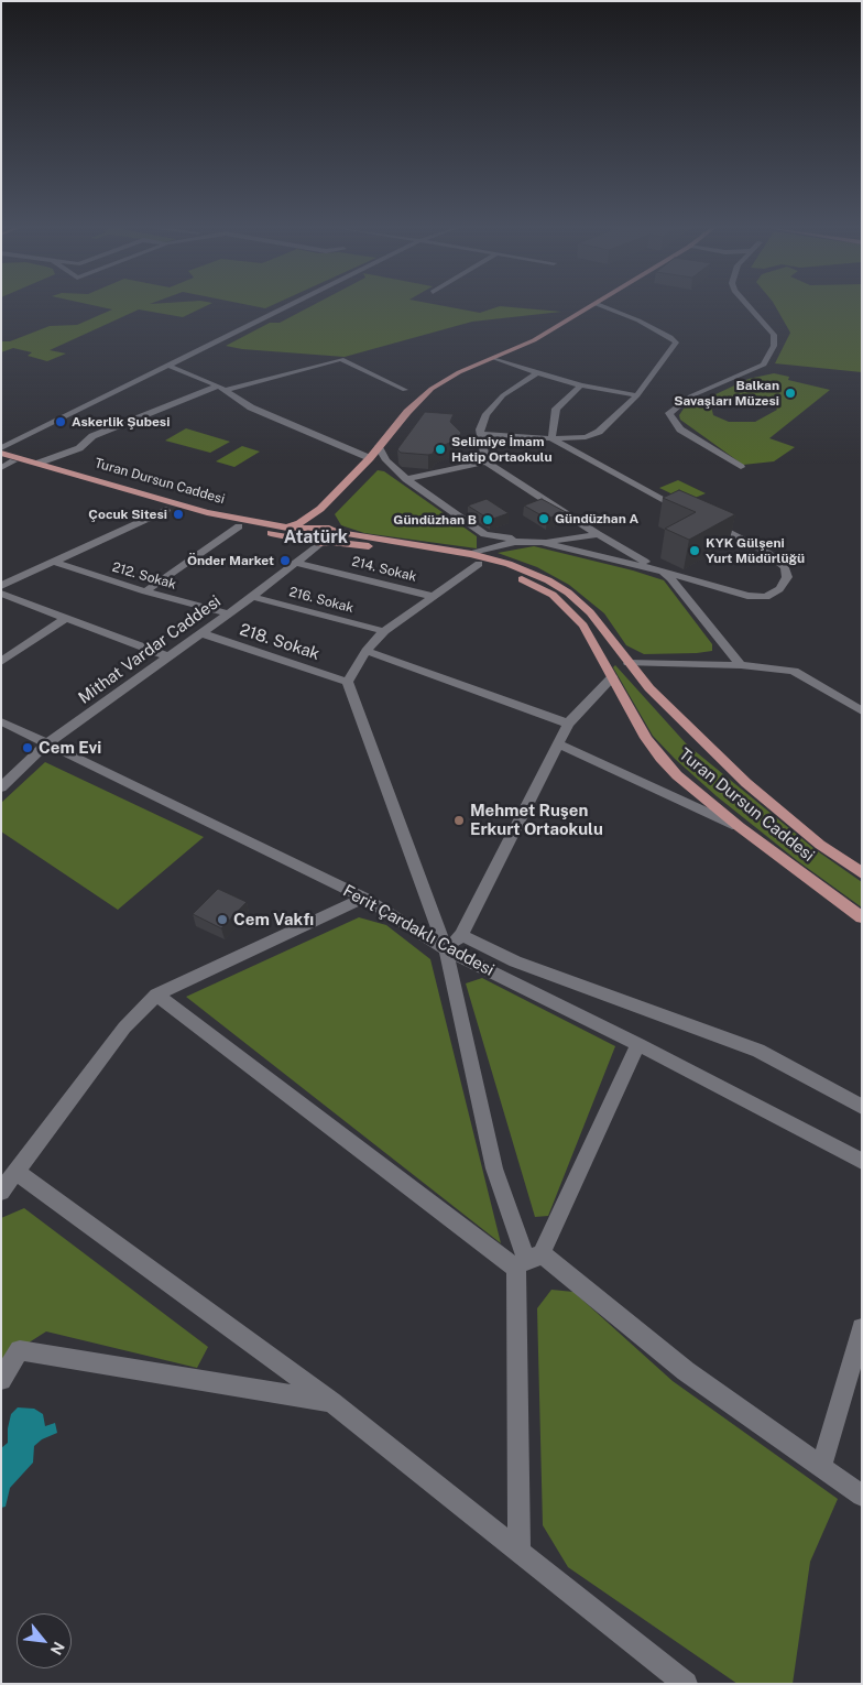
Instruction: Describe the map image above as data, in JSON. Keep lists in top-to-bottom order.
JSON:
{
  "streets": {
    "main road": ["Turan Dursun Caddesi"],
    "street": [
      "214. Sokak",
      "212. Sokak",
      "216. Sokak",
      "218. Sokak",
      "Mithat Vardar Caddesi",
      "Ferit Çardaklı Caddesi"
    ]
  },
  "crossings": [
    ["Turan Dursun Caddesi", "Mithat Vardar Caddesi"],
    ["214. Sokak", "Mithat Vardar Caddesi"],
    ["212. Sokak", "Mithat Vardar Caddesi"],
    ["216. Sokak", "Mithat Vardar Caddesi"],
    ["218. Sokak", "Mithat Vardar Caddesi"],
    ["Mithat Vardar Caddesi", "Ferit Çardaklı Caddesi"]
  ],
  "districts": ["Atatürk"],
  "places": [
    "Balkan Savaşları Müzesi",
    "Askerlik Şubesi",
    "Selimiye İmam Hatip Ortaokulu",
    "Çocuk Sitesi",
    "Gündüzhan A",
    "Gündüzhan B",
    "KYK Gülşeni Yurt Müdürlüğü",
    "Önder Market",
    "Cem Evi",
    "Mehmet Ruşen Erkurt Ortaokulu",
    "Cem Vakfı"
  ],
  "north": "bottom right"
}
